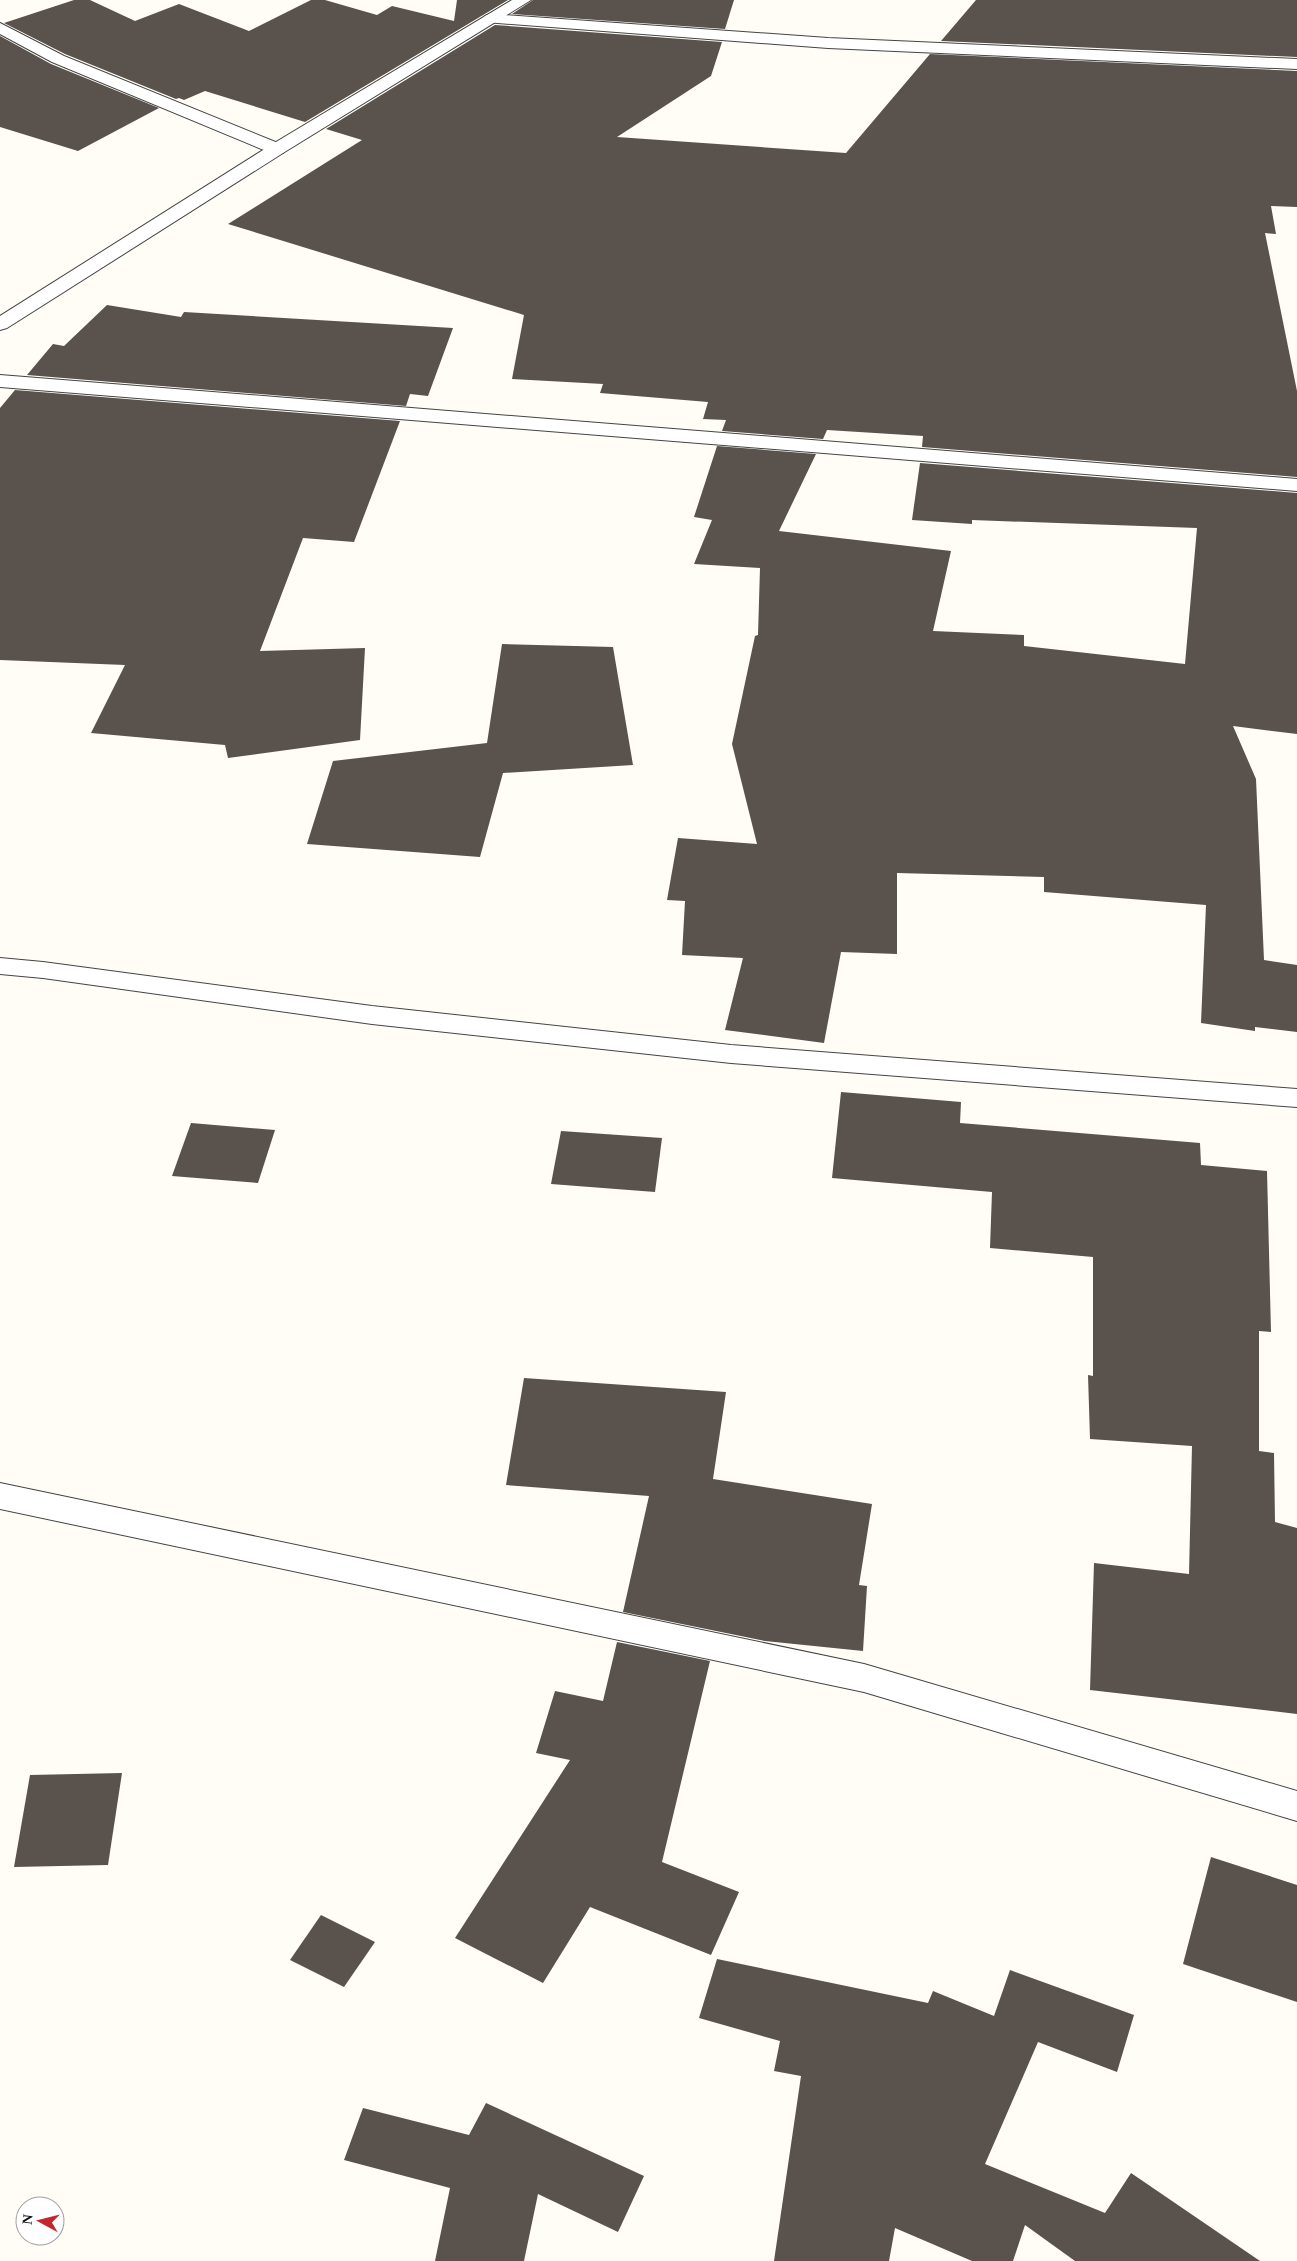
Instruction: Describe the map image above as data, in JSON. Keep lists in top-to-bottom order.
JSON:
{
  "north": "left"
}
